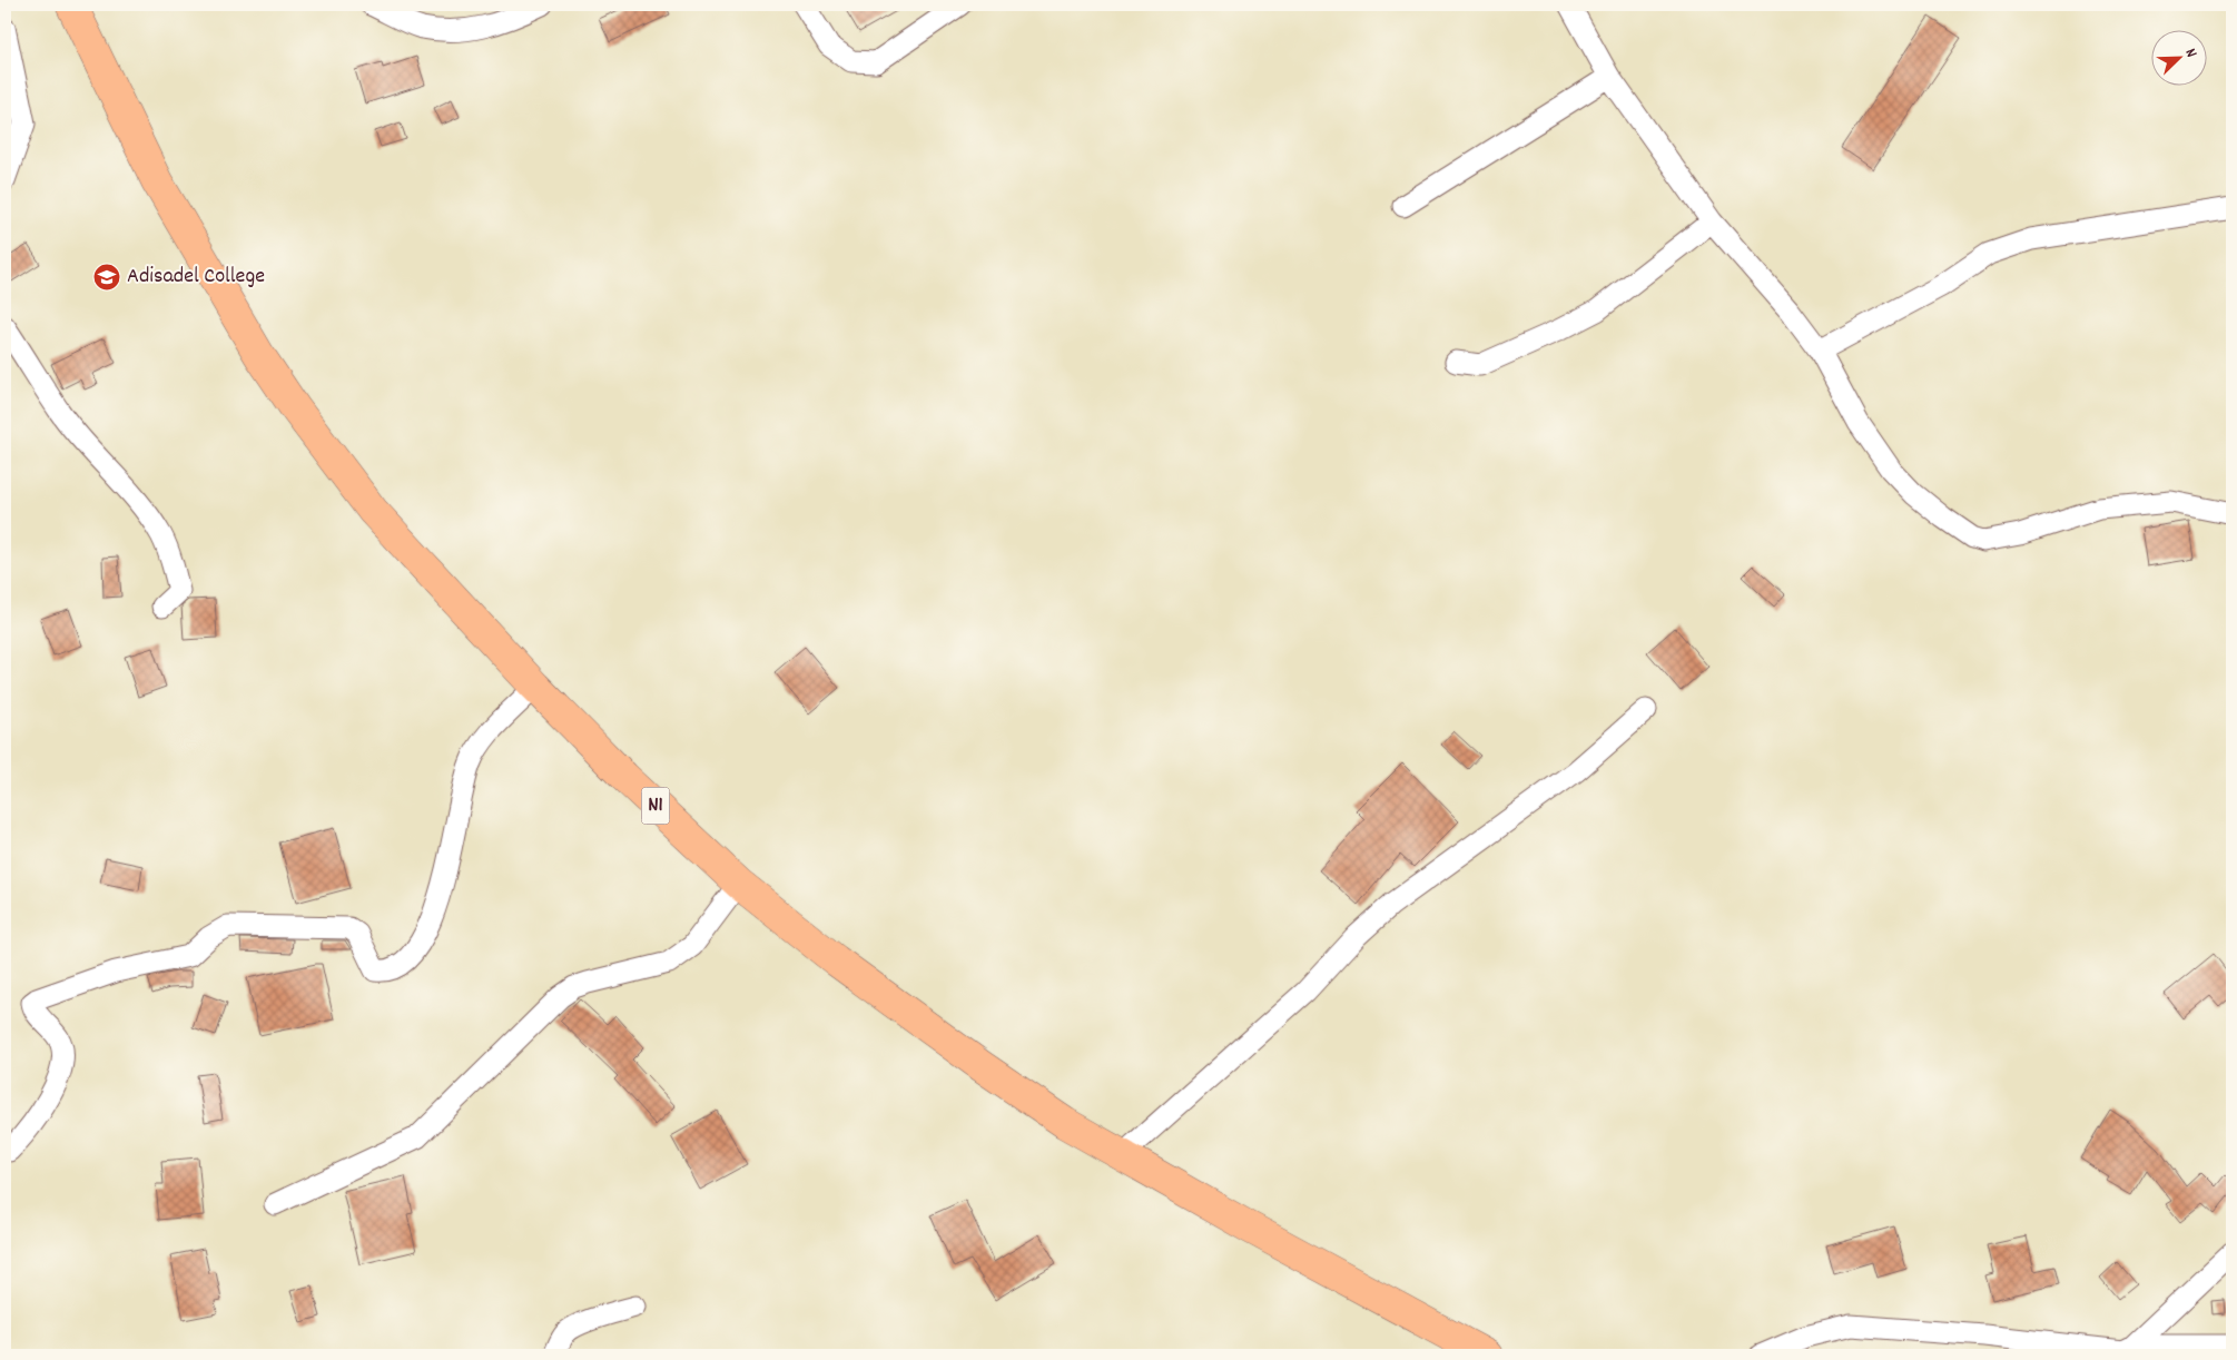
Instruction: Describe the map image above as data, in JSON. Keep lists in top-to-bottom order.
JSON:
{
  "streets": {
    "highway": ["N1"]
  },
  "places": {
    "school or university": ["Adisadel College"]
  },
  "north": "top right"
}
